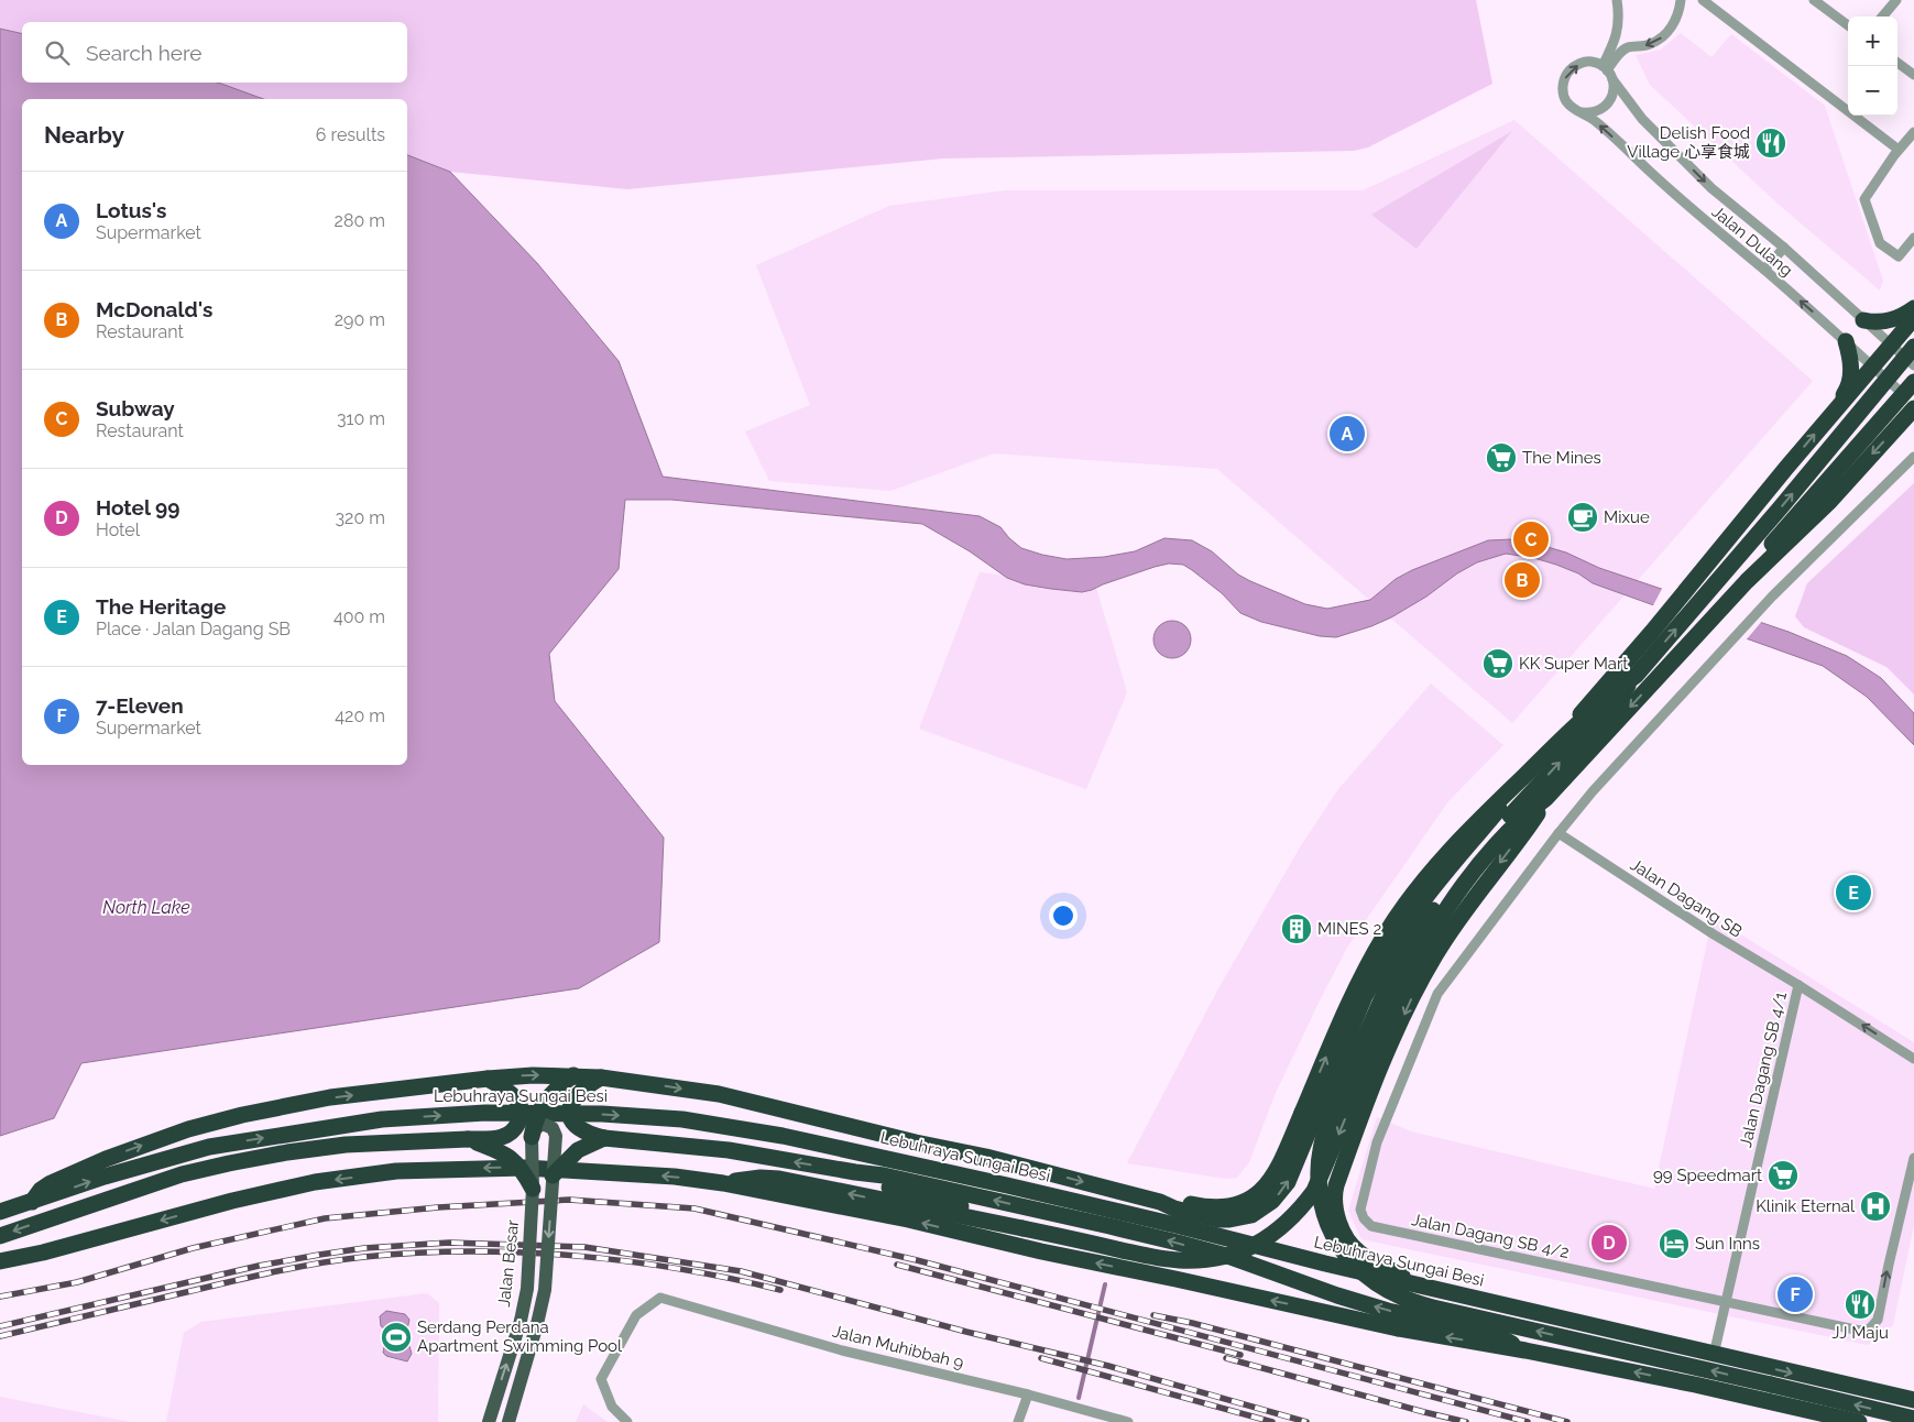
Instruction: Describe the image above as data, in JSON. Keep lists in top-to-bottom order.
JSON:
{
  "streets": {
    "highway": ["Lebuhraya Sungai Besi"],
    "main road": ["Jalan Besar"],
    "street": [
      "Jalan Dulang",
      "Jalan Dagang SB",
      "Jalan Dagang SB 4/1",
      "Jalan Dagang SB 4/2",
      "Jalan Muhibbah 9"
    ]
  },
  "crossings": [
    ["Jalan Dagang SB", "Jalan Dagang SB 4/1"],
    ["Jalan Dagang SB", "Jalan Dagang SB 4/2"],
    ["Jalan Dagang SB 4/1", "Lebuhraya Sungai Besi"],
    ["Jalan Dagang SB 4/1", "Jalan Dagang SB 4/2"]
  ],
  "water": ["North Lake"],
  "places": {
    "restaurant": ["Delish Food Village 心享食城", "JJ Maju"],
    "supermarket": ["The Mines", "KK Super Mart", "99 Speedmart"],
    "cafe": ["Mixue"],
    "building": ["MINES 2"],
    "hospital": ["Klinik Eternal"],
    "hotel": ["Sun Inns"],
    "sports": ["Serdang Perdana Apartment Swimming Pool"]
  },
  "page": {
    "map_buttons": ["+", "−"],
    "search": "Search here",
    "heading": ["Nearby", "6 results"],
    "list": [
      {
        "mark": "A",
        "name": "Lotus's",
        "note": "Supermarket",
        "value": "280 m"
      },
      {
        "mark": "B",
        "name": "McDonald's",
        "note": "Restaurant",
        "value": "290 m"
      },
      {
        "mark": "C",
        "name": "Subway",
        "note": "Restaurant",
        "value": "310 m"
      },
      {
        "mark": "D",
        "name": "Hotel 99",
        "note": "Hotel",
        "value": "320 m"
      },
      {
        "mark": "E",
        "name": "The Heritage",
        "note": "Place · Jalan Dagang SB",
        "value": "400 m"
      },
      {
        "mark": "F",
        "name": "7-Eleven",
        "note": "Supermarket",
        "value": "420 m"
      }
    ],
    "pins": [
      "A",
      "C",
      "B",
      "E",
      "D",
      "F"
    ]
  }
}
